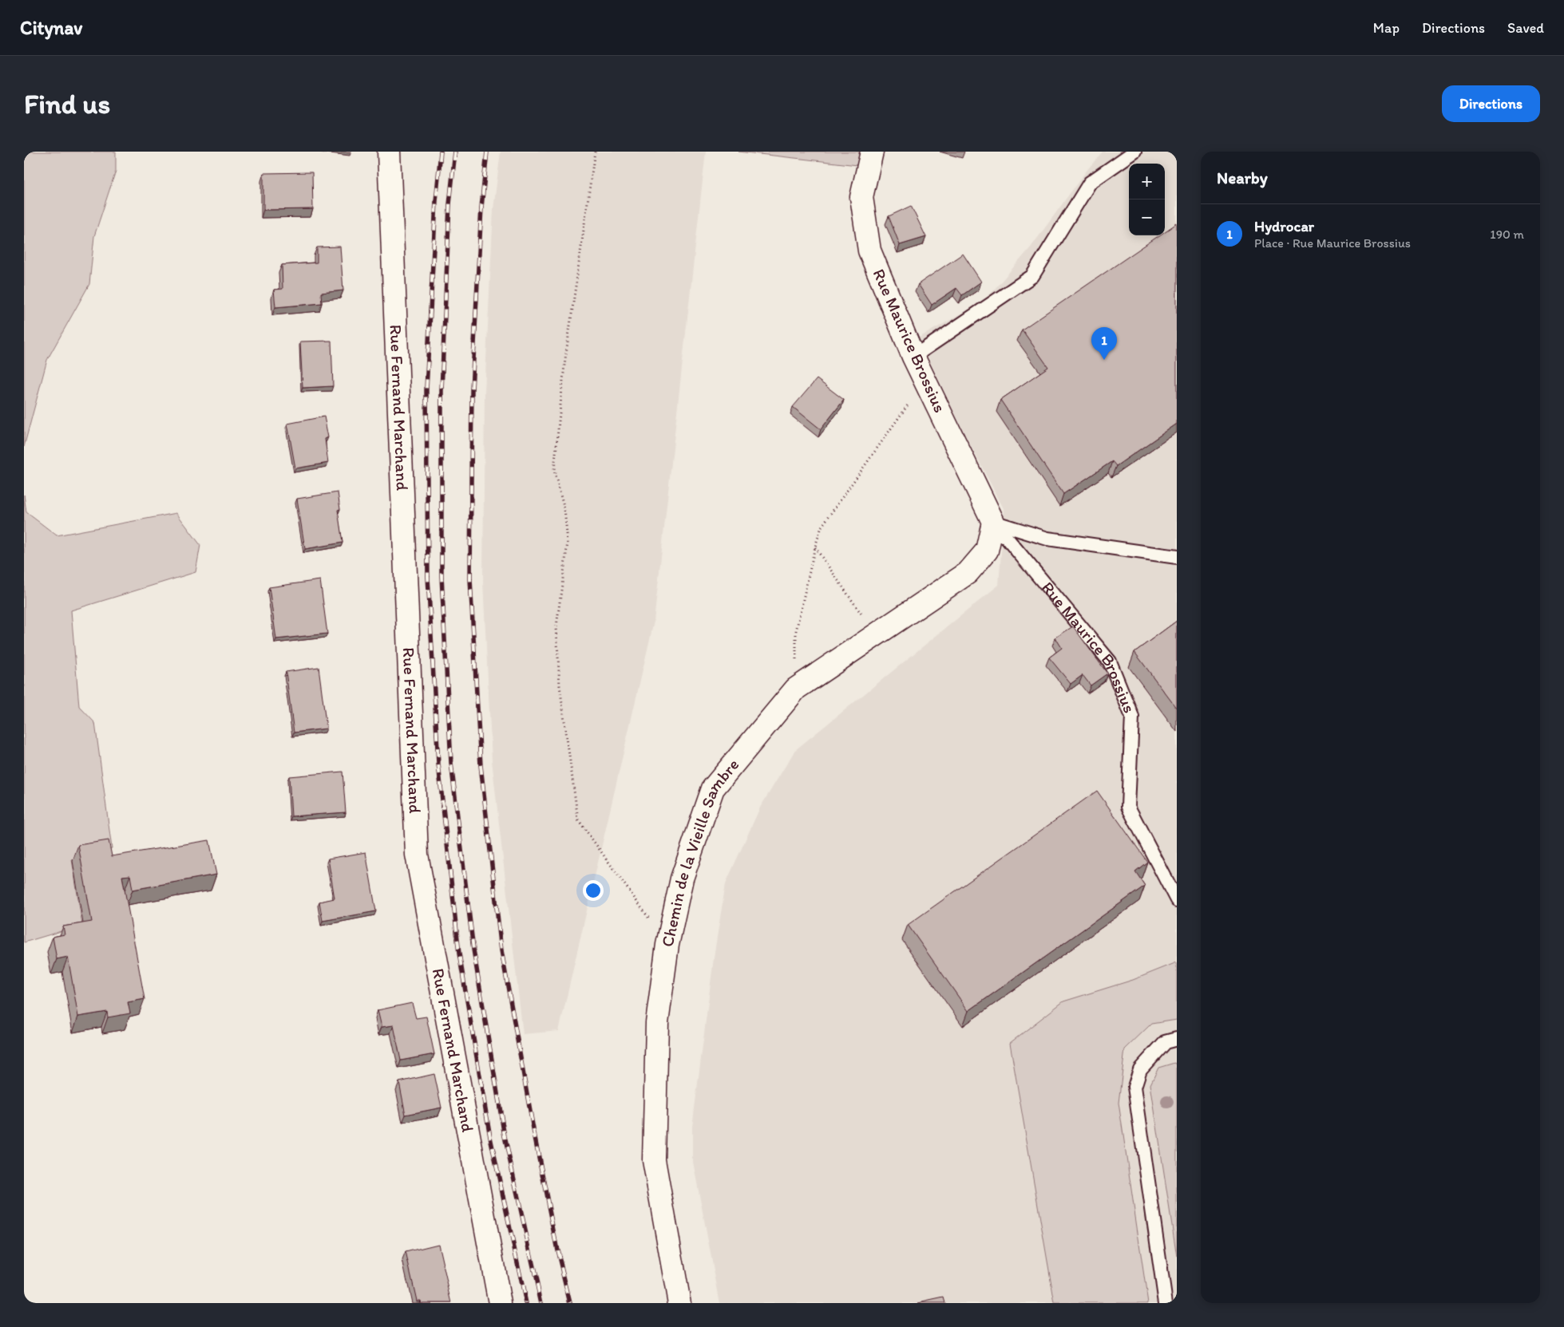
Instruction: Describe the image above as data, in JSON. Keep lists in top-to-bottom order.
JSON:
{
  "streets": {
    "street": ["Rue Maurice Brossius", "Rue Fernand Marchand", "Chemin de la Vieille Sambre"]
  },
  "crossings": [
    ["Rue Maurice Brossius", "Chemin de la Vieille Sambre"]
  ],
  "page": {
    "header": "Citynav",
    "nav": ["Map", "Directions", "Saved"],
    "buttons": "Directions",
    "title": "Find us",
    "heading": "Nearby",
    "map_buttons": ["+", "−"],
    "list": [
      {
        "mark": "1",
        "name": "Hydrocar",
        "note": "Place · Rue Maurice Brossius",
        "value": "190 m"
      }
    ],
    "pins": "1"
  }
}
